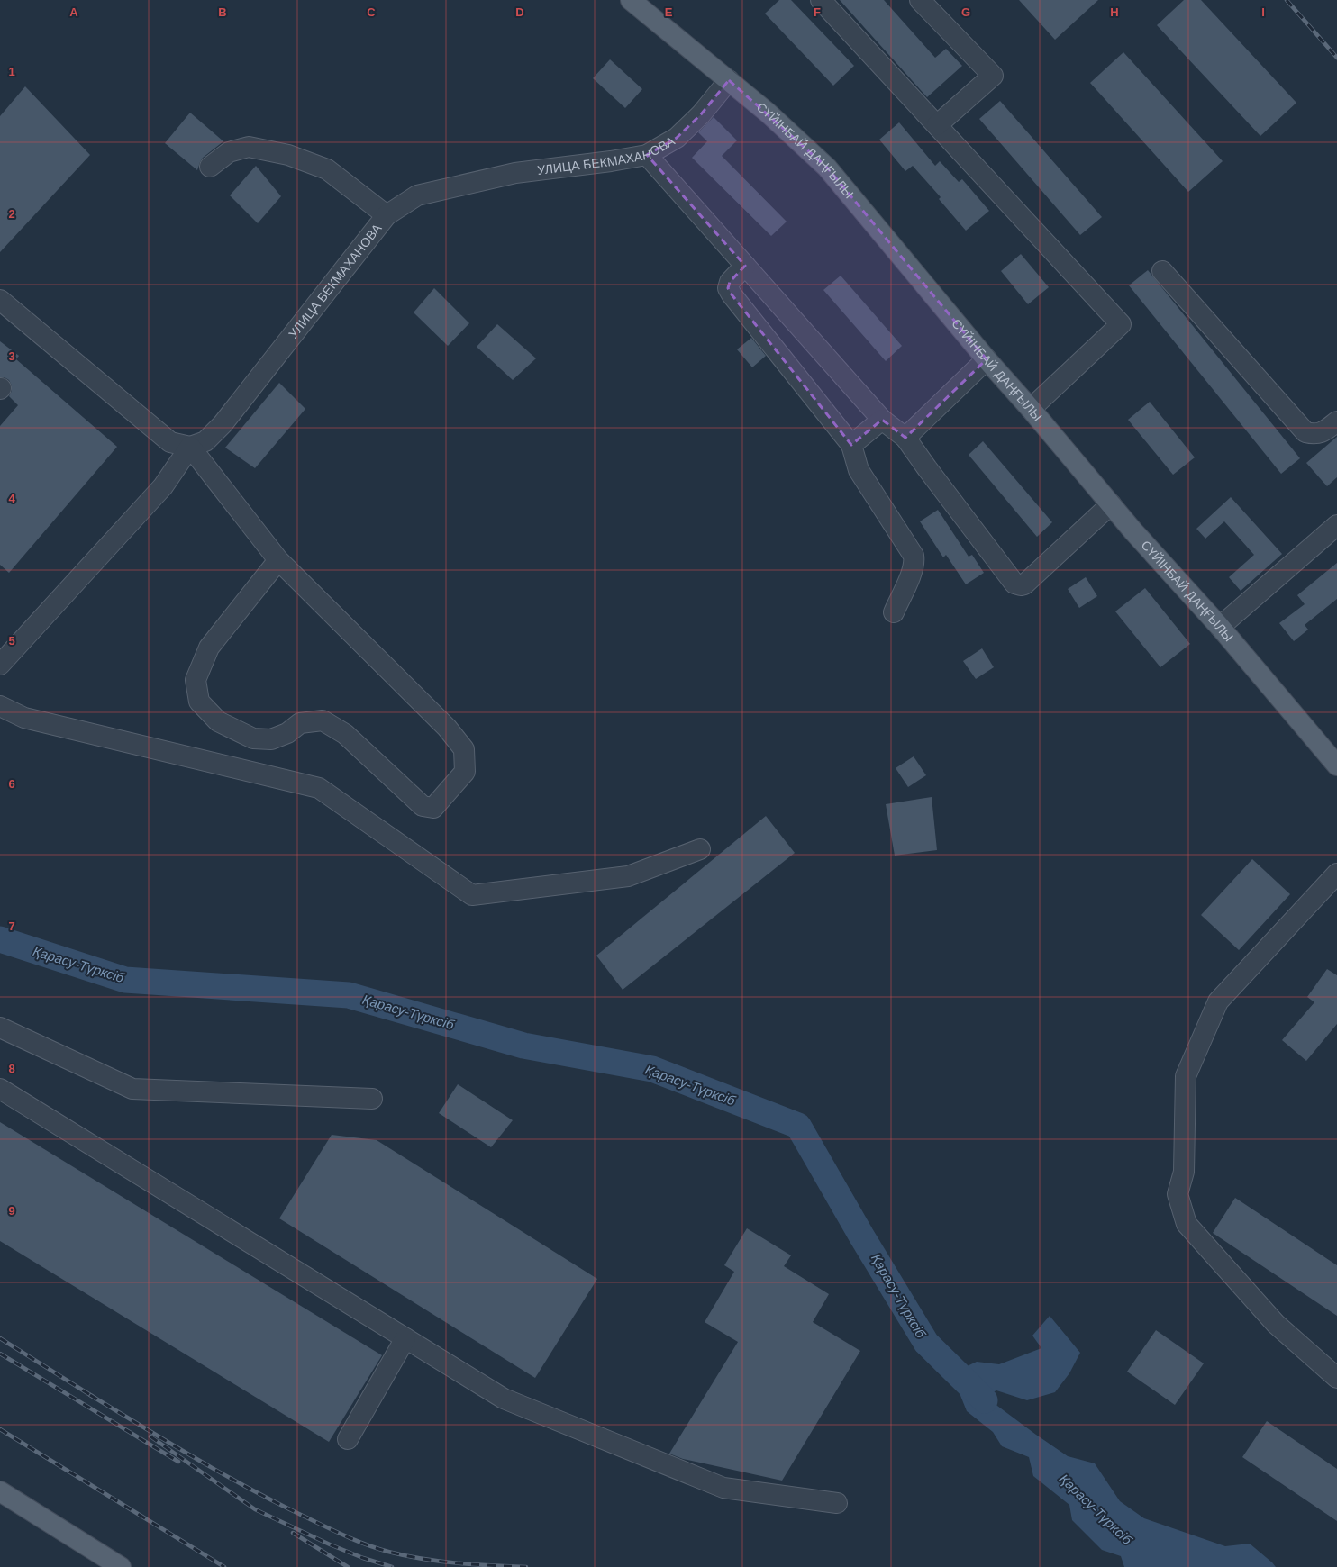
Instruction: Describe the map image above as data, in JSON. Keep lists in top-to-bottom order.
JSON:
{
  "streets": {
    "main road": ["СҮЙІНБАЙ ДАҢҒЫЛЫ"],
    "street": ["УЛИЦА БЕКМАХАНОВА"]
  },
  "crossings": [
    ["СҮЙІНБАЙ ДАҢҒЫЛЫ", "УЛИЦА БЕКМАХАНОВА"]
  ],
  "water": ["Қарасу-Түрксіб"],
  "grid": {
    "columns": [
      "A",
      "B",
      "C",
      "D",
      "E",
      "F",
      "G",
      "H",
      "I"
    ],
    "rows": [
      "1",
      "2",
      "3",
      "4",
      "5",
      "6",
      "7",
      "8",
      "9"
    ]
  }
}
